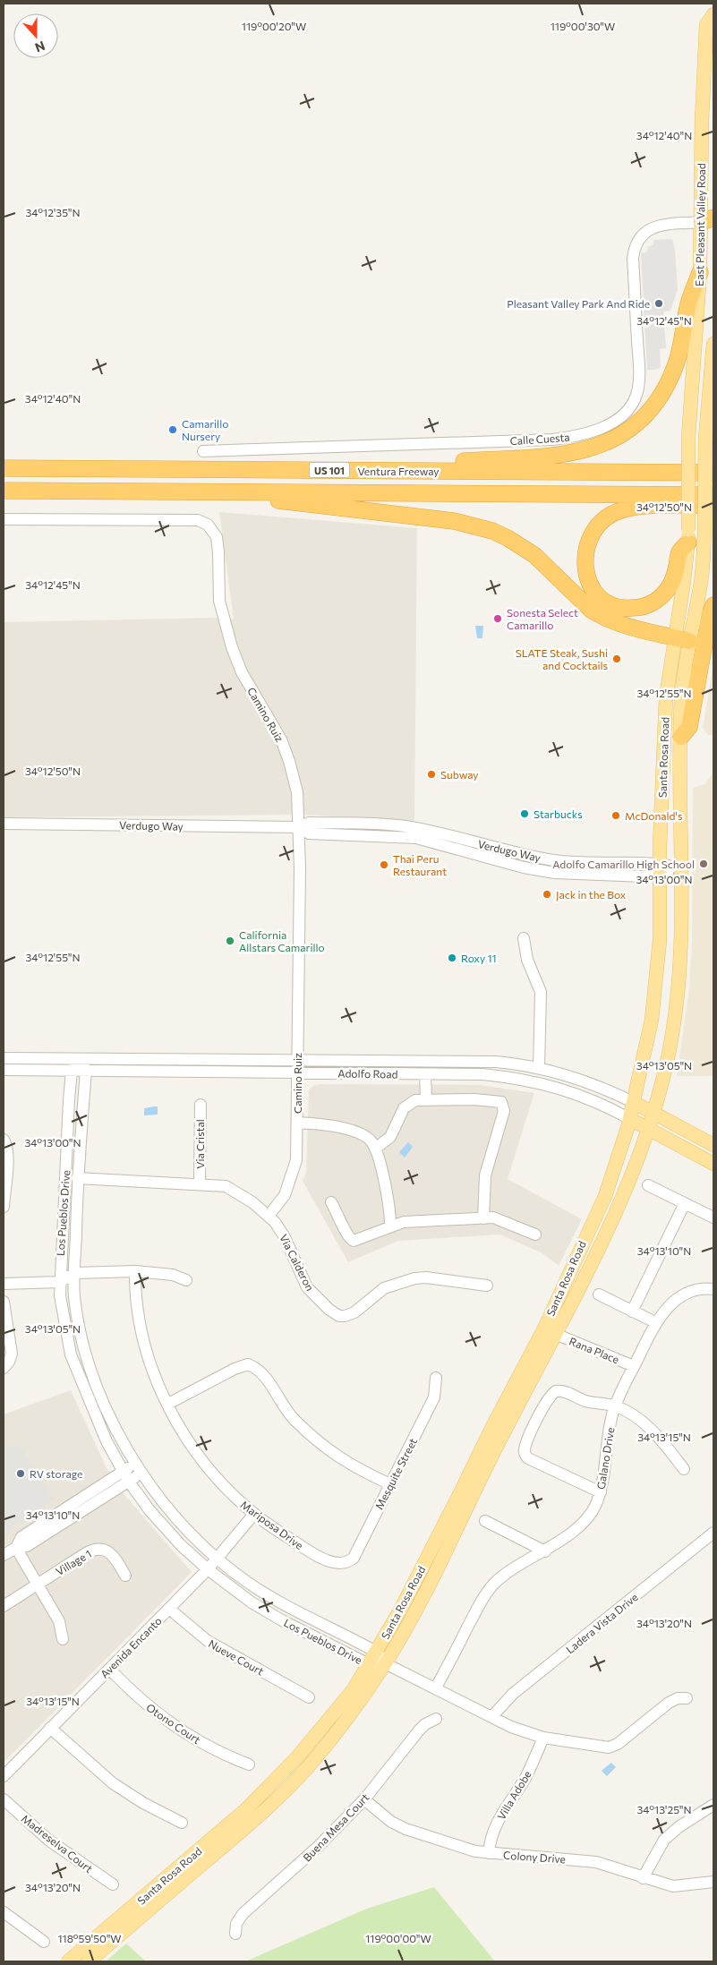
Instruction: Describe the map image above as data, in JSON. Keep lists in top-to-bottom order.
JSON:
{
  "streets": {
    "highway": ["US 101", "Ventura Freeway"],
    "main road": ["East Pleasant Valley Road", "Santa Rosa Road", "Adolfo Road"],
    "street": [
      "Calle Cuesta",
      "Camino Ruiz",
      "Verdugo Way",
      "Via Cristal",
      "Los Pueblos Drive",
      "Via Calderon",
      "Rana Place",
      "Galano Drive",
      "Mesquite Street",
      "Mariposa Drive",
      "Village 1",
      "Ladera Vista Drive",
      "Avenida Encanto",
      "Nueve Court",
      "Otono Court",
      "Villa Adobe",
      "Buena Mesa Court",
      "Madreselva Court",
      "Colony Drive"
    ]
  },
  "crossings": [
    ["East Pleasant Valley Road", "Calle Cuesta"],
    ["East Pleasant Valley Road", "Santa Rosa Road"],
    ["Camino Ruiz", "Verdugo Way"],
    ["Camino Ruiz", "Adolfo Road"],
    ["Camino Ruiz", "Via Calderon"],
    ["Santa Rosa Road", "Verdugo Way"],
    ["Santa Rosa Road", "Adolfo Road"],
    ["Santa Rosa Road", "Los Pueblos Drive"],
    ["Santa Rosa Road", "Rana Place"],
    ["Adolfo Road", "Los Pueblos Drive"],
    ["Via Cristal", "Via Calderon"],
    ["Los Pueblos Drive", "Via Calderon"],
    ["Los Pueblos Drive", "Galano Drive"],
    ["Los Pueblos Drive", "Ladera Vista Drive"],
    ["Los Pueblos Drive", "Avenida Encanto"],
    ["Los Pueblos Drive", "Villa Adobe"],
    ["Rana Place", "Galano Drive"],
    ["Mesquite Street", "Mariposa Drive"],
    ["Mariposa Drive", "Avenida Encanto"],
    ["Avenida Encanto", "Nueve Court"],
    ["Avenida Encanto", "Otono Court"],
    ["Villa Adobe", "Colony Drive"],
    ["Buena Mesa Court", "Colony Drive"]
  ],
  "places": [
    "Pleasant Valley Park And Ride",
    "Camarillo Nursery",
    "Sonesta Select Camarillo",
    "SLATE Steak, Sushi and Cocktails",
    "Subway",
    "Starbucks",
    "McDonald's",
    "Adolfo Camarillo High School",
    "Thai Peru Restaurant",
    "Jack in the Box",
    "California Allstars Camarillo",
    "Roxy 11",
    "RV storage"
  ],
  "north": "bottom",
  "coordinates": [
    "119°00'20\"W",
    "119°00'30\"W",
    "34°12'40\"N",
    "34°12'35\"N",
    "34°12'45\"N",
    "34°12'50\"N",
    "34°12'55\"N",
    "34°13'00\"N",
    "34°13'05\"N",
    "34°13'10\"N",
    "34°13'15\"N",
    "34°13'20\"N",
    "34°13'25\"N",
    "118°59'50\"W",
    "119°00'00\"W"
  ]
}
